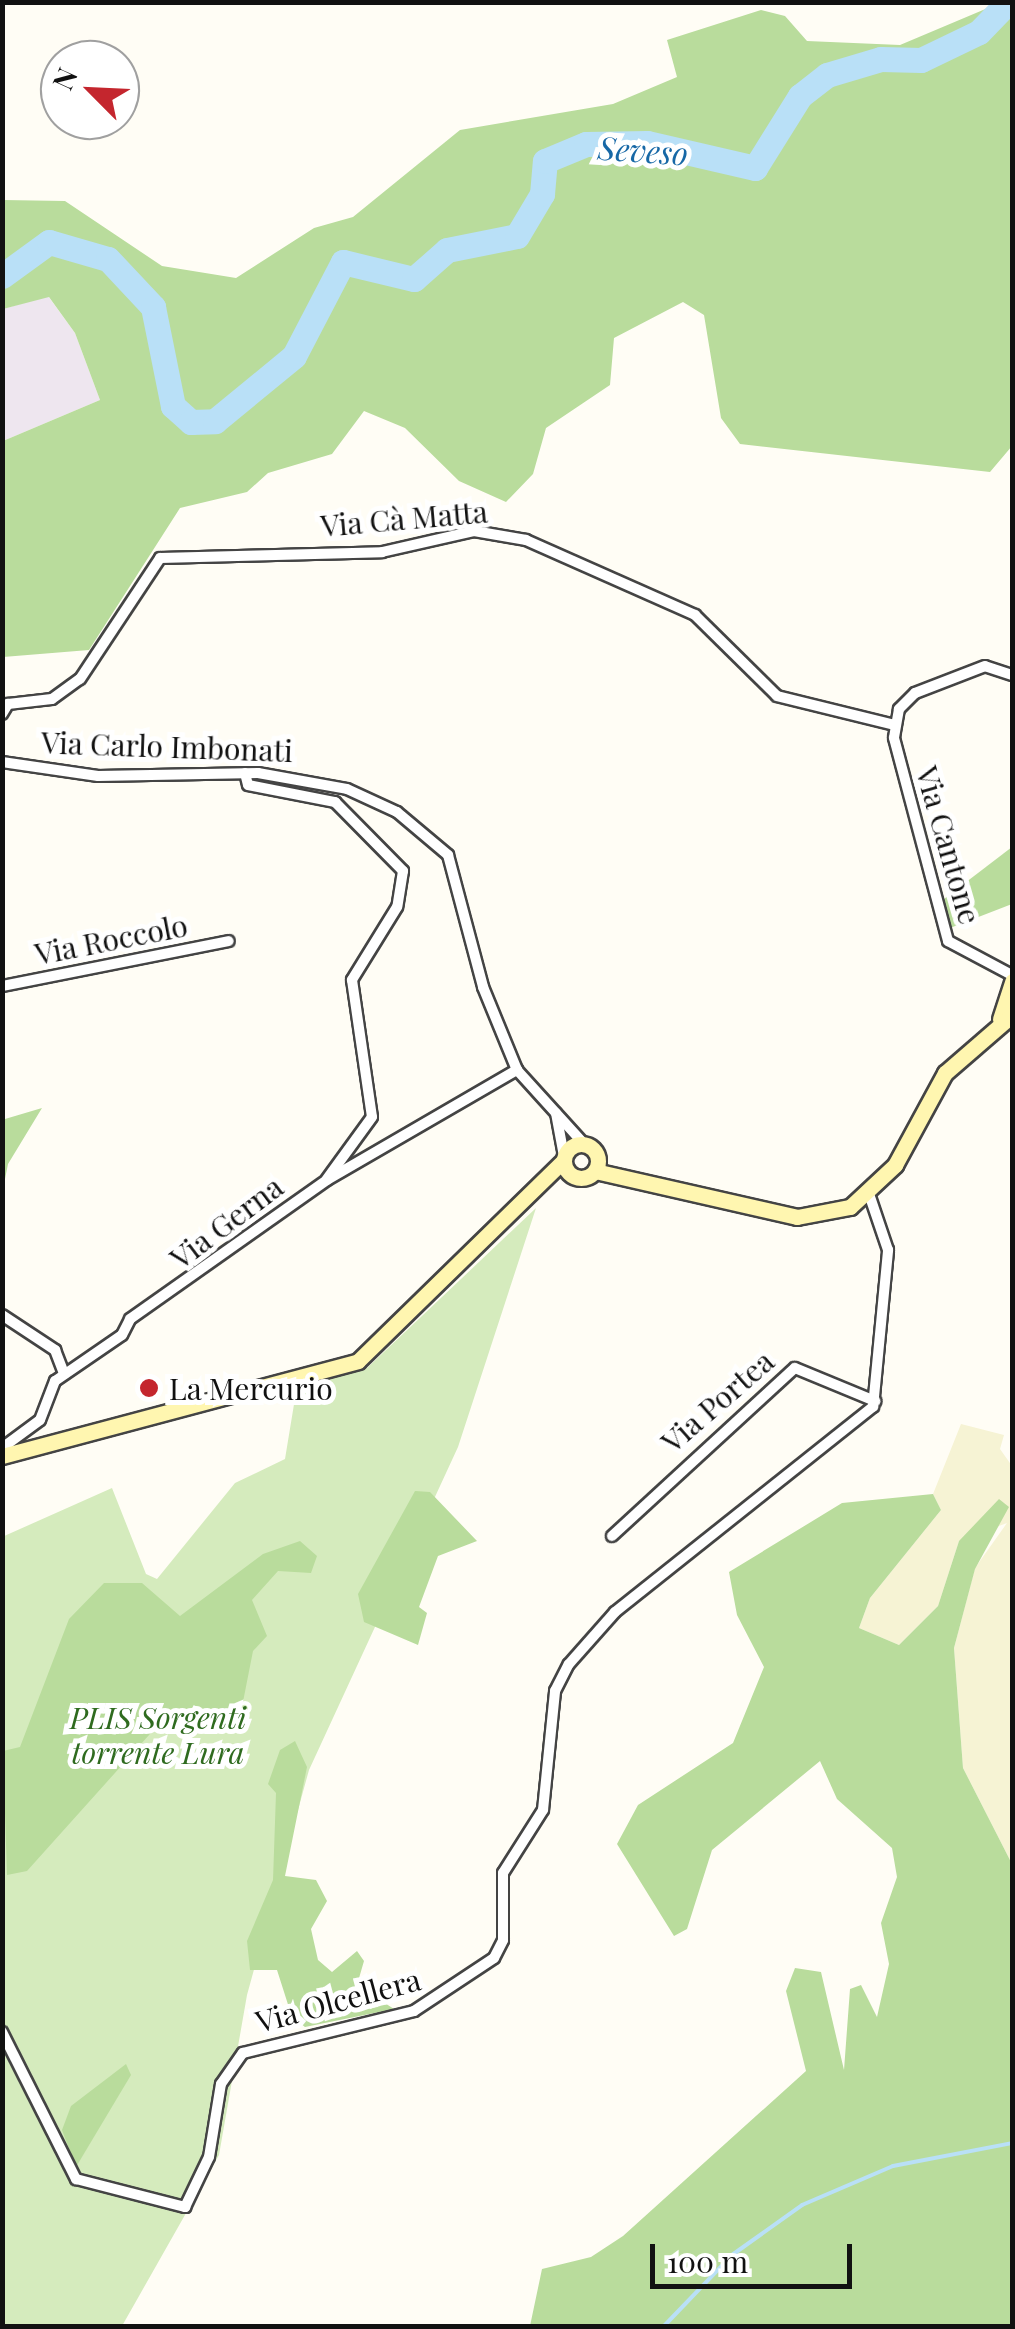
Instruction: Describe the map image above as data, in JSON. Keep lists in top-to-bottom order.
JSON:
{
  "streets": {
    "street": [
      "Via Cà Matta",
      "Via Carlo Imbonati",
      "Via Cantone",
      "Via Roccolo",
      "Via Gerna",
      "Via Portea",
      "Via Olcellera"
    ]
  },
  "crossings": [
    ["Via Cà Matta", "Via Cantone"],
    ["Via Carlo Imbonati", "Via Gerna"],
    ["Via Portea", "Via Olcellera"]
  ],
  "water": ["Seveso"],
  "parks": ["PLIS Sorgenti torrente Lura"],
  "places": ["La Mercurio"],
  "scale_bar": "100 m",
  "north": "top left"
}
